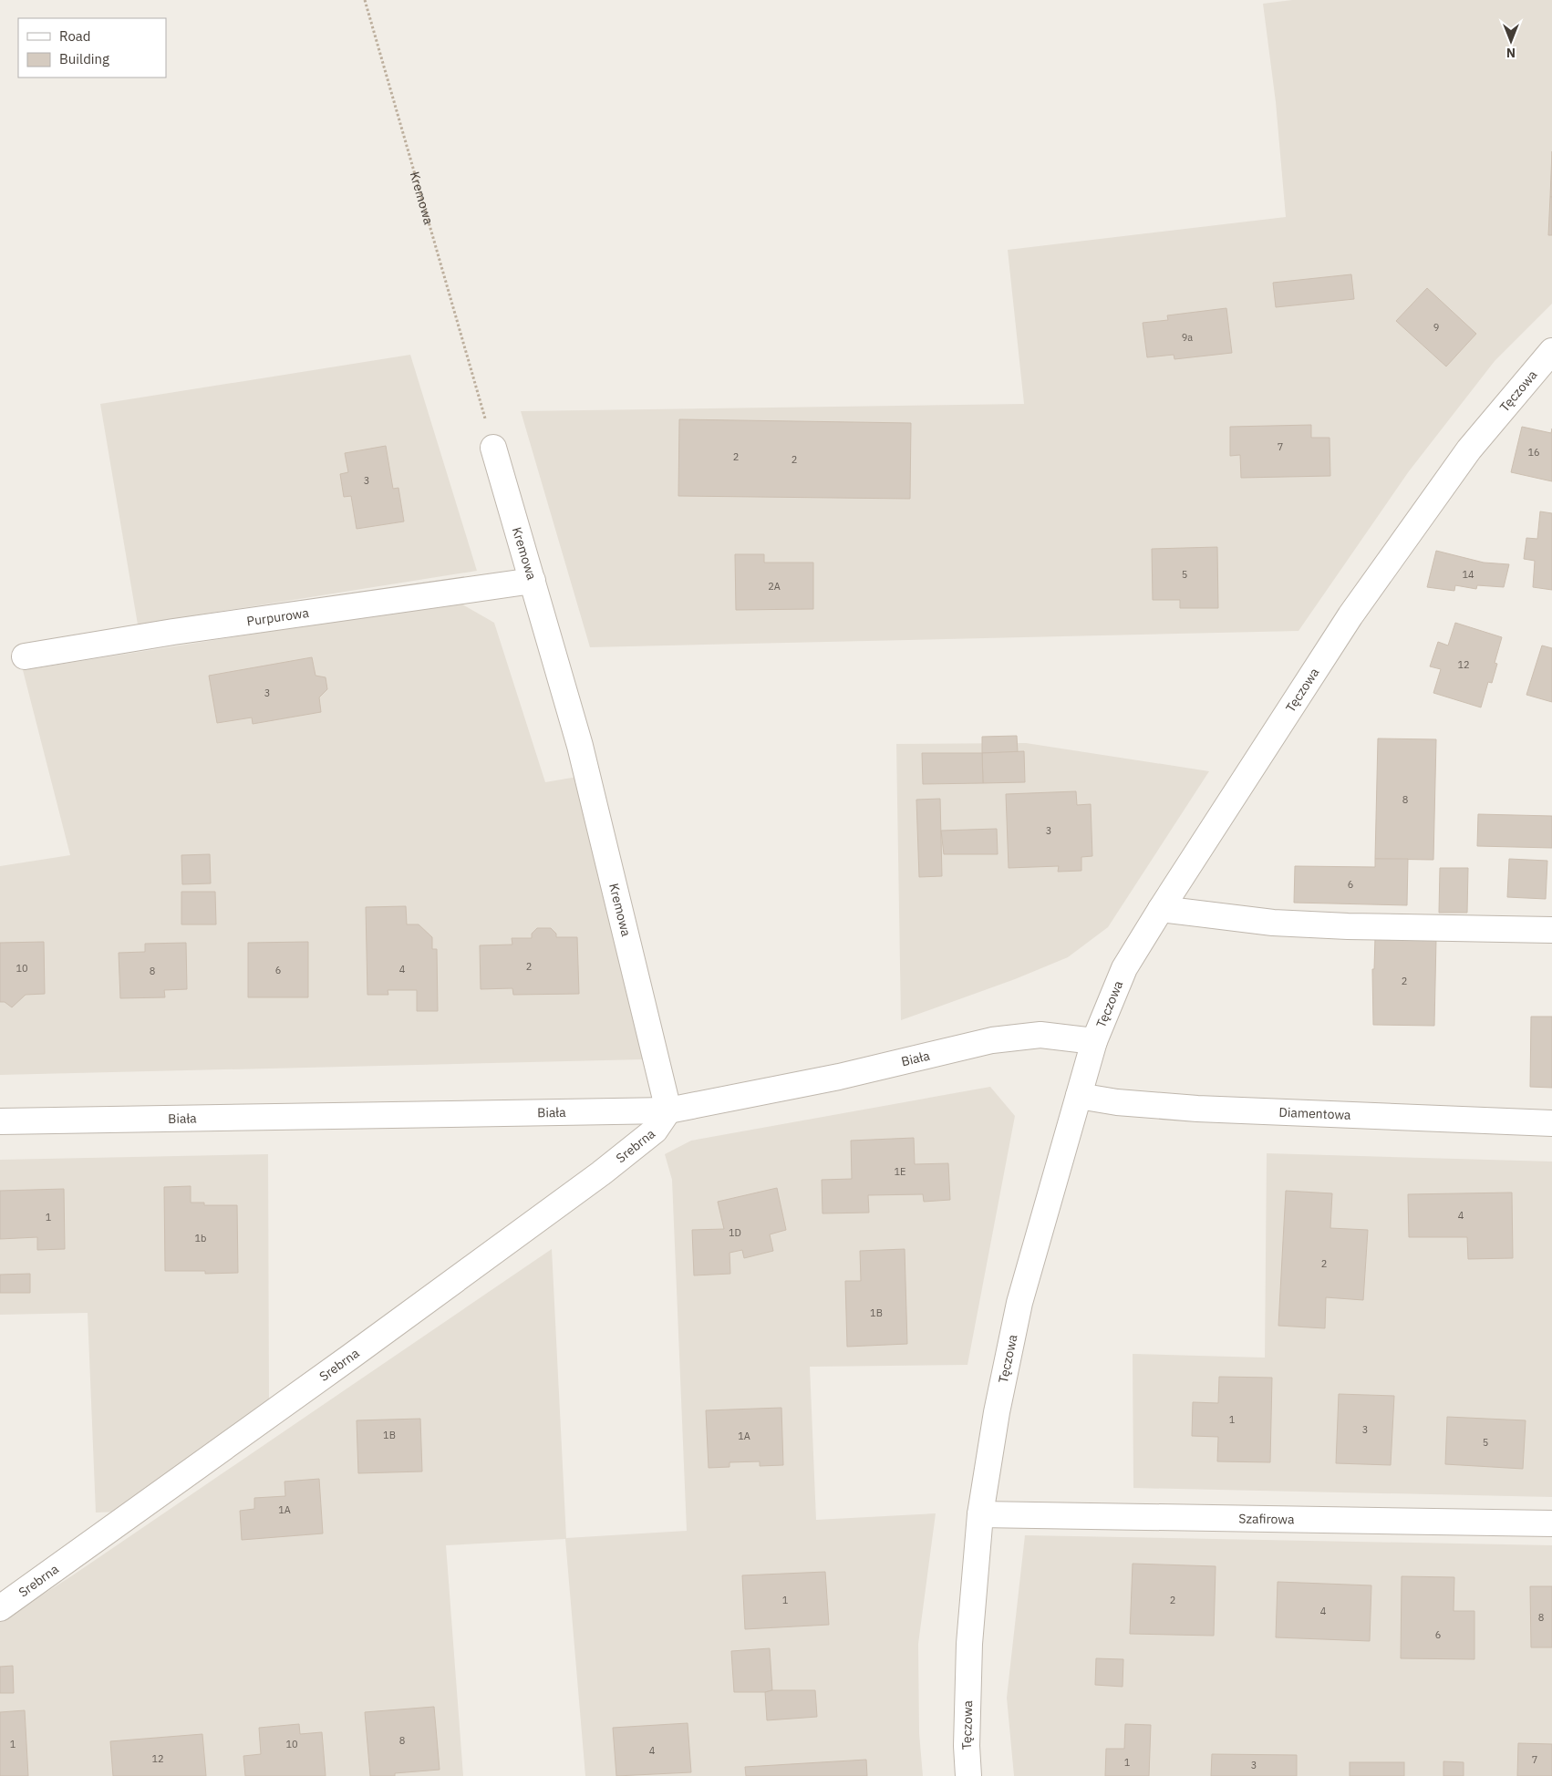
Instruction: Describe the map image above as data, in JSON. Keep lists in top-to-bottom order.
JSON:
{
  "streets": {
    "street": [
      "Kremowa",
      "Tęczowa",
      "Purpurowa",
      "Biała",
      "Diamentowa",
      "Srebrna",
      "Szafirowa"
    ]
  },
  "crossings": [
    ["Kremowa", "Purpurowa"],
    ["Kremowa", "Biała"],
    ["Kremowa", "Srebrna"],
    ["Tęczowa", "Biała"],
    ["Tęczowa", "Diamentowa"],
    ["Tęczowa", "Szafirowa"],
    ["Biała", "Srebrna"]
  ],
  "house_numbers": [
    "9",
    "9a",
    "7",
    "16",
    "2",
    "2",
    "3",
    "5",
    "14",
    "2A",
    "12",
    "3",
    "8",
    "3",
    "6",
    "2",
    "10",
    "4",
    "6",
    "8",
    "2",
    "1E",
    "4",
    "1",
    "1D",
    "1b",
    "2",
    "1B",
    "1",
    "3",
    "1B",
    "1A",
    "5",
    "1A",
    "1",
    "2",
    "4",
    "8",
    "6",
    "8",
    "1",
    "10",
    "4",
    "12",
    "7",
    "1",
    "3"
  ],
  "legend": ["Road", "Building"],
  "north": "bottom"
}
